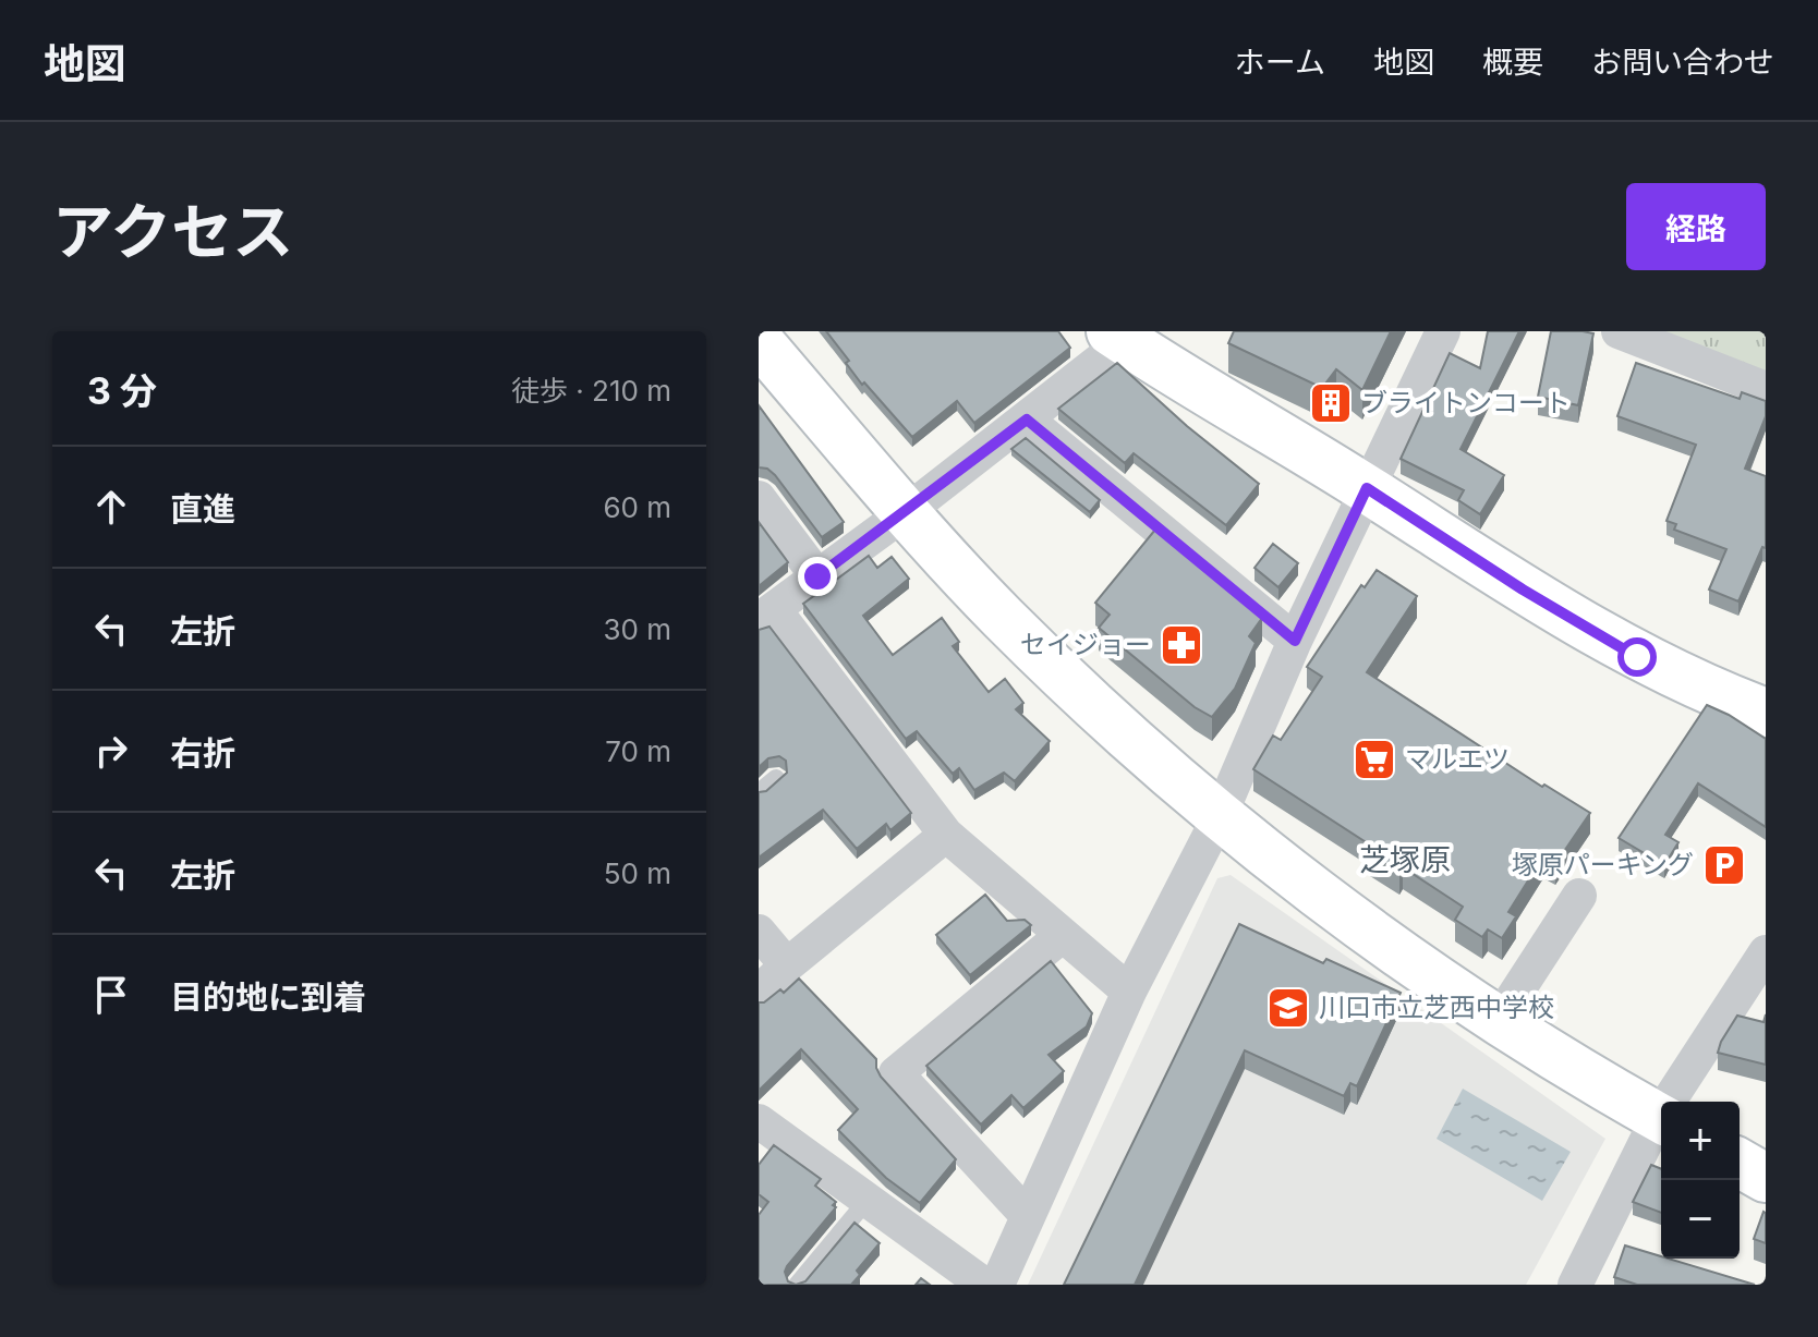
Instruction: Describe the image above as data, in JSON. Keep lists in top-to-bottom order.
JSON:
{
  "districts": ["芝塚原"],
  "places": {
    "building": ["ブライトンコート"],
    "pharmacy": ["セイジョー"],
    "supermarket": ["マルエツ"],
    "parking": ["塚原パーキング"],
    "school or university": ["川口市立芝西中学校"]
  },
  "page": {
    "header": "地図",
    "nav": [
      "ホーム",
      "地図",
      "概要",
      "お問い合わせ"
    ],
    "title": "アクセス",
    "buttons": "経路",
    "heading": ["3 分", "徒歩 · 210 m"],
    "list": [
      ["直進", "60 m"],
      ["左折", "30 m"],
      ["右折", "70 m"],
      ["左折", "50 m"],
      "目的地に到着"
    ],
    "map_buttons": ["+", "−"]
  }
}
